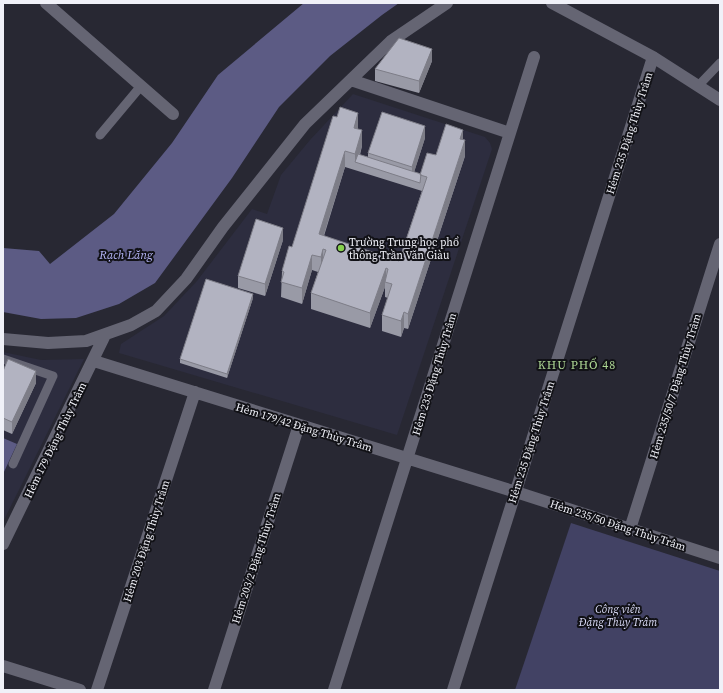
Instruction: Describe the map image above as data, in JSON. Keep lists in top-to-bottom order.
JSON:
{
  "streets": {
    "street": [
      "Hẻm 235 Đặng Thùy Trâm",
      "Hẻm 233 Đặng Thùy Trâm",
      "Hẻm 235/50/7 Đặng Thùy Trâm",
      "Hẻm 179/42 Đặng Thùy Trâm",
      "Hẻm 179 Đặng Thùy Trâm",
      "Hẻm 235/50 Đặng Thùy Trâm",
      "Hẻm 203 Đặng Thùy Trâm",
      "Hẻm 203/2 Đặng Thùy Trâm"
    ]
  },
  "crossings": [
    ["Hẻm 235 Đặng Thùy Trâm", "Hẻm 179/42 Đặng Thùy Trâm"],
    ["Hẻm 235 Đặng Thùy Trâm", "Hẻm 235/50 Đặng Thùy Trâm"],
    ["Hẻm 233 Đặng Thùy Trâm", "Hẻm 179/42 Đặng Thùy Trâm"],
    ["Hẻm 235/50/7 Đặng Thùy Trâm", "Hẻm 235/50 Đặng Thùy Trâm"],
    ["Hẻm 179/42 Đặng Thùy Trâm", "Hẻm 179 Đặng Thùy Trâm"],
    ["Hẻm 179/42 Đặng Thùy Trâm", "Hẻm 235/50 Đặng Thùy Trâm"],
    ["Hẻm 179/42 Đặng Thùy Trâm", "Hẻm 203 Đặng Thùy Trâm"],
    ["Hẻm 179/42 Đặng Thùy Trâm", "Hẻm 203/2 Đặng Thùy Trâm"]
  ],
  "districts": ["KHU PHỐ 48"],
  "water": ["Rạch Lăng"],
  "parks": ["Công viên Đặng Thùy Trâm"],
  "places": ["Trường Trung học phổ thông Trần Văn Giàu"]
}
